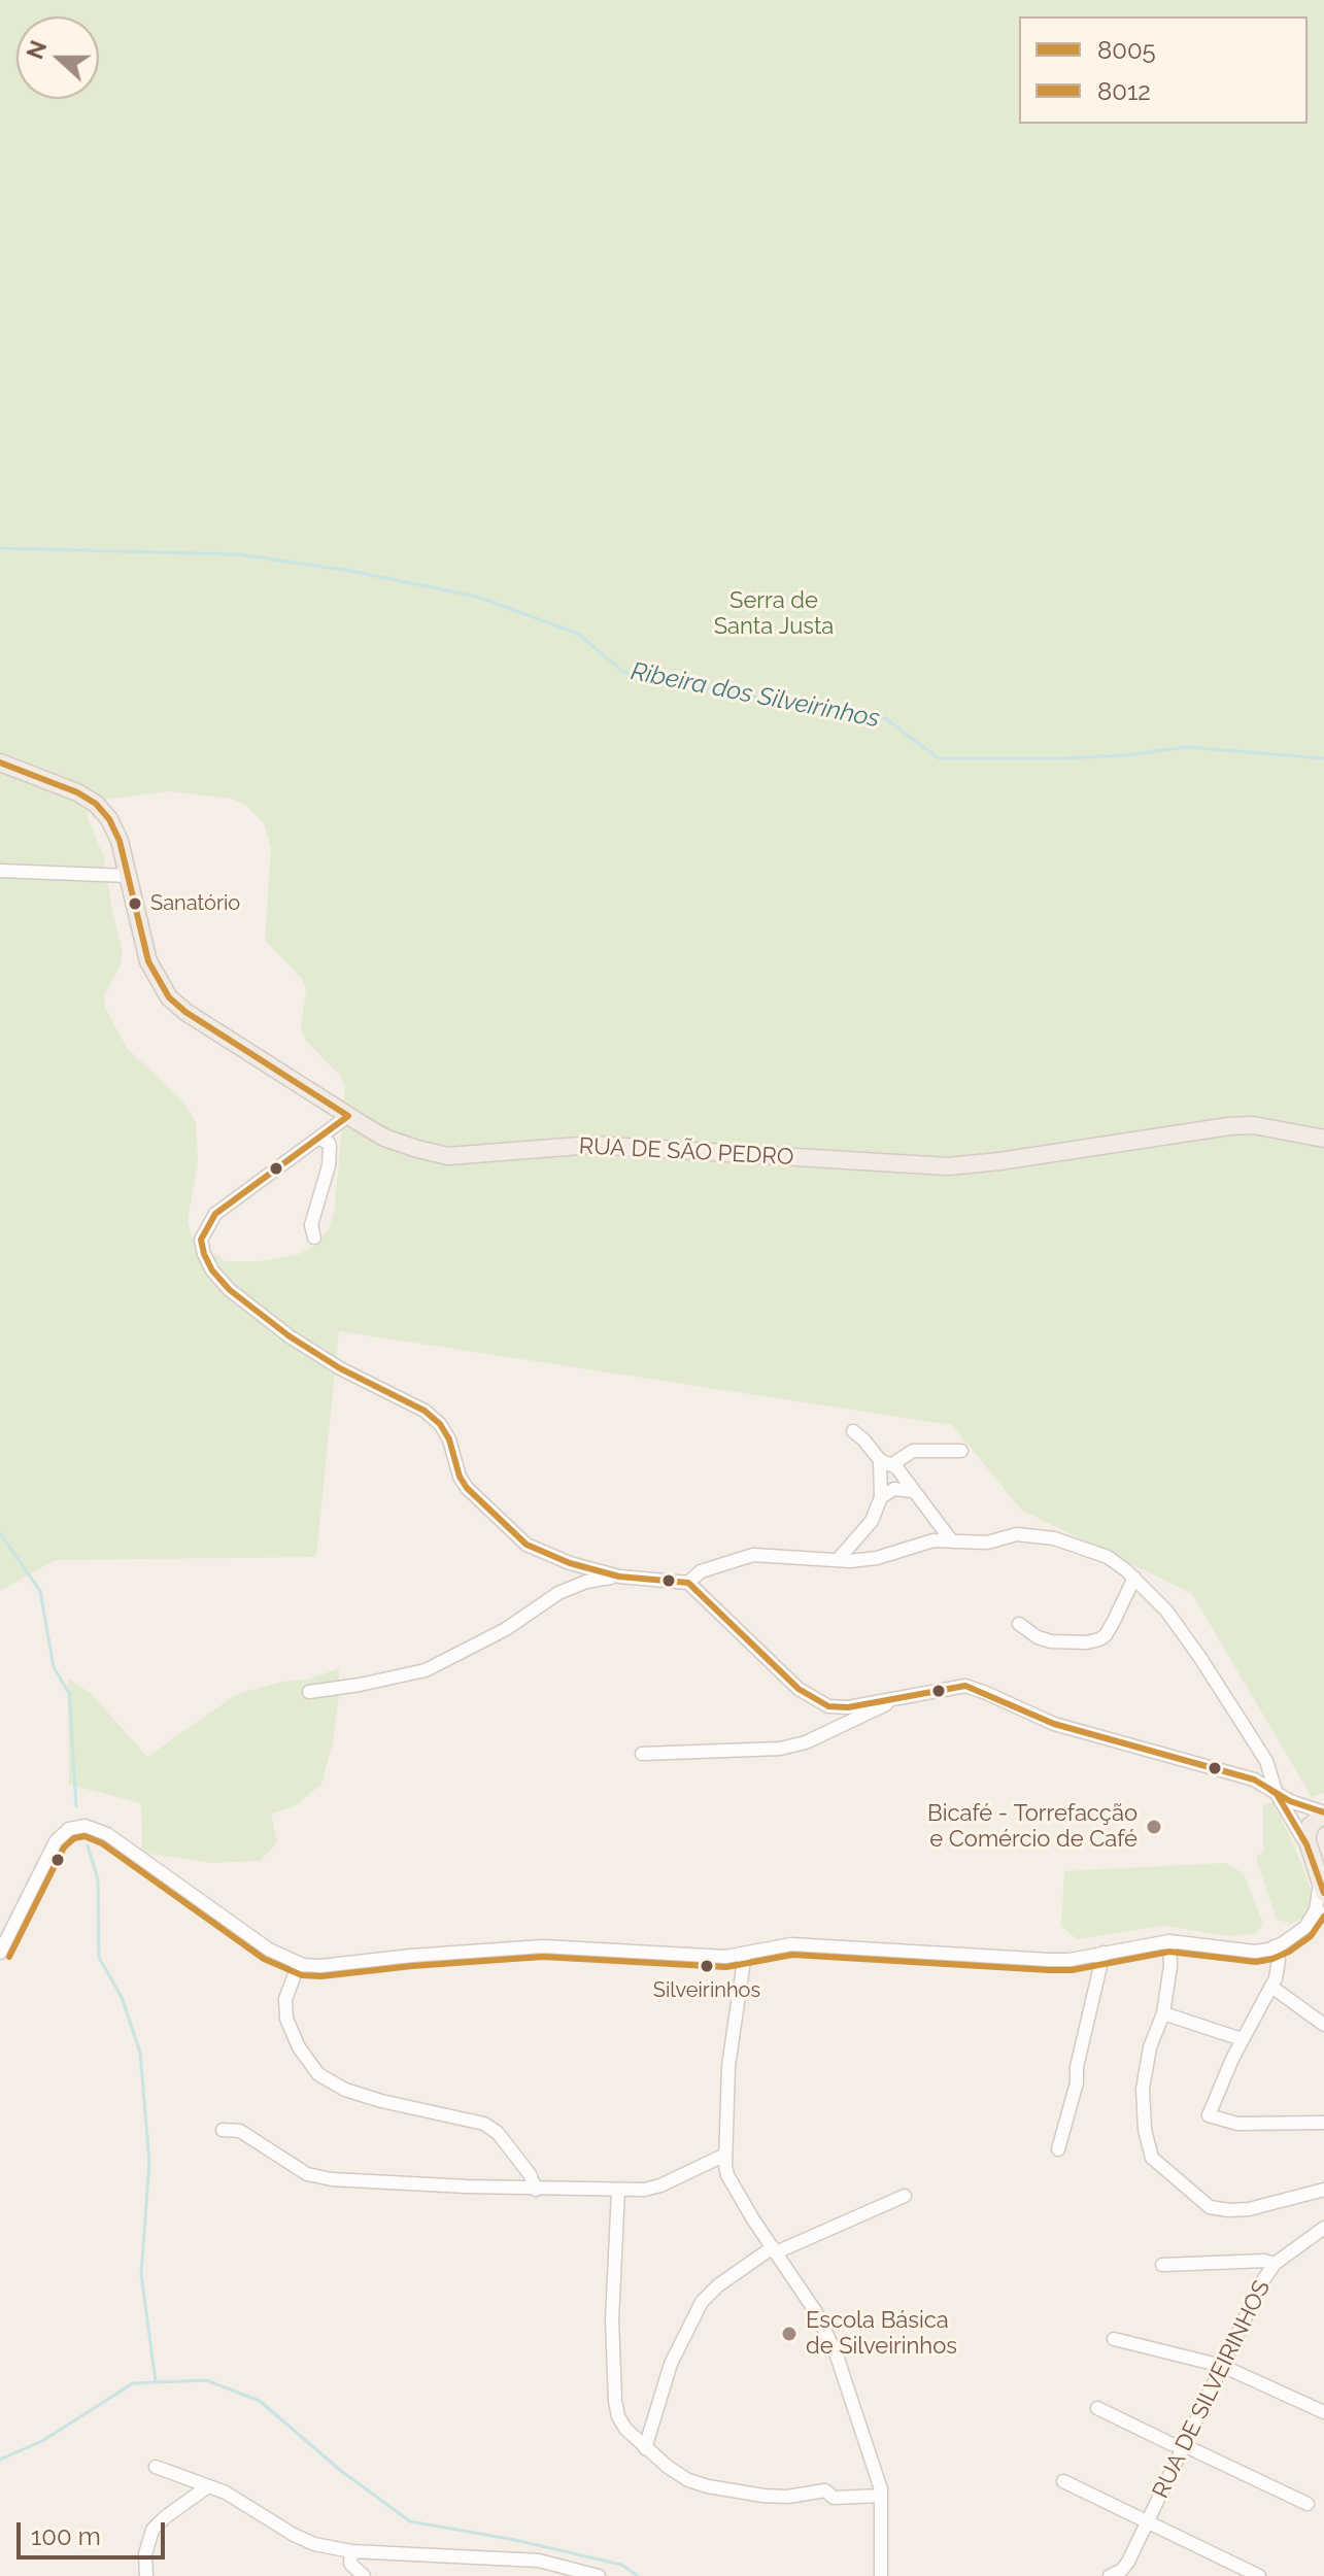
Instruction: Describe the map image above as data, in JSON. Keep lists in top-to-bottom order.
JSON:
{
  "streets": {
    "main road": ["RUA DE SÃO PEDRO"],
    "street": ["RUA DE SILVEIRINHOS"]
  },
  "water": ["Ribeira dos Silveirinhos"],
  "parks": ["Serra de Santa Justa"],
  "places": [
    "Sanatório",
    "Bicafé - Torrefacção e Comércio de Café",
    "Silveirinhos",
    "Escola Básica de Silveirinhos"
  ],
  "lines": ["transit line 8005", "transit line 8012"],
  "legend": ["8005", "8012"],
  "scale_bar": "100 m",
  "north": "left"
}
